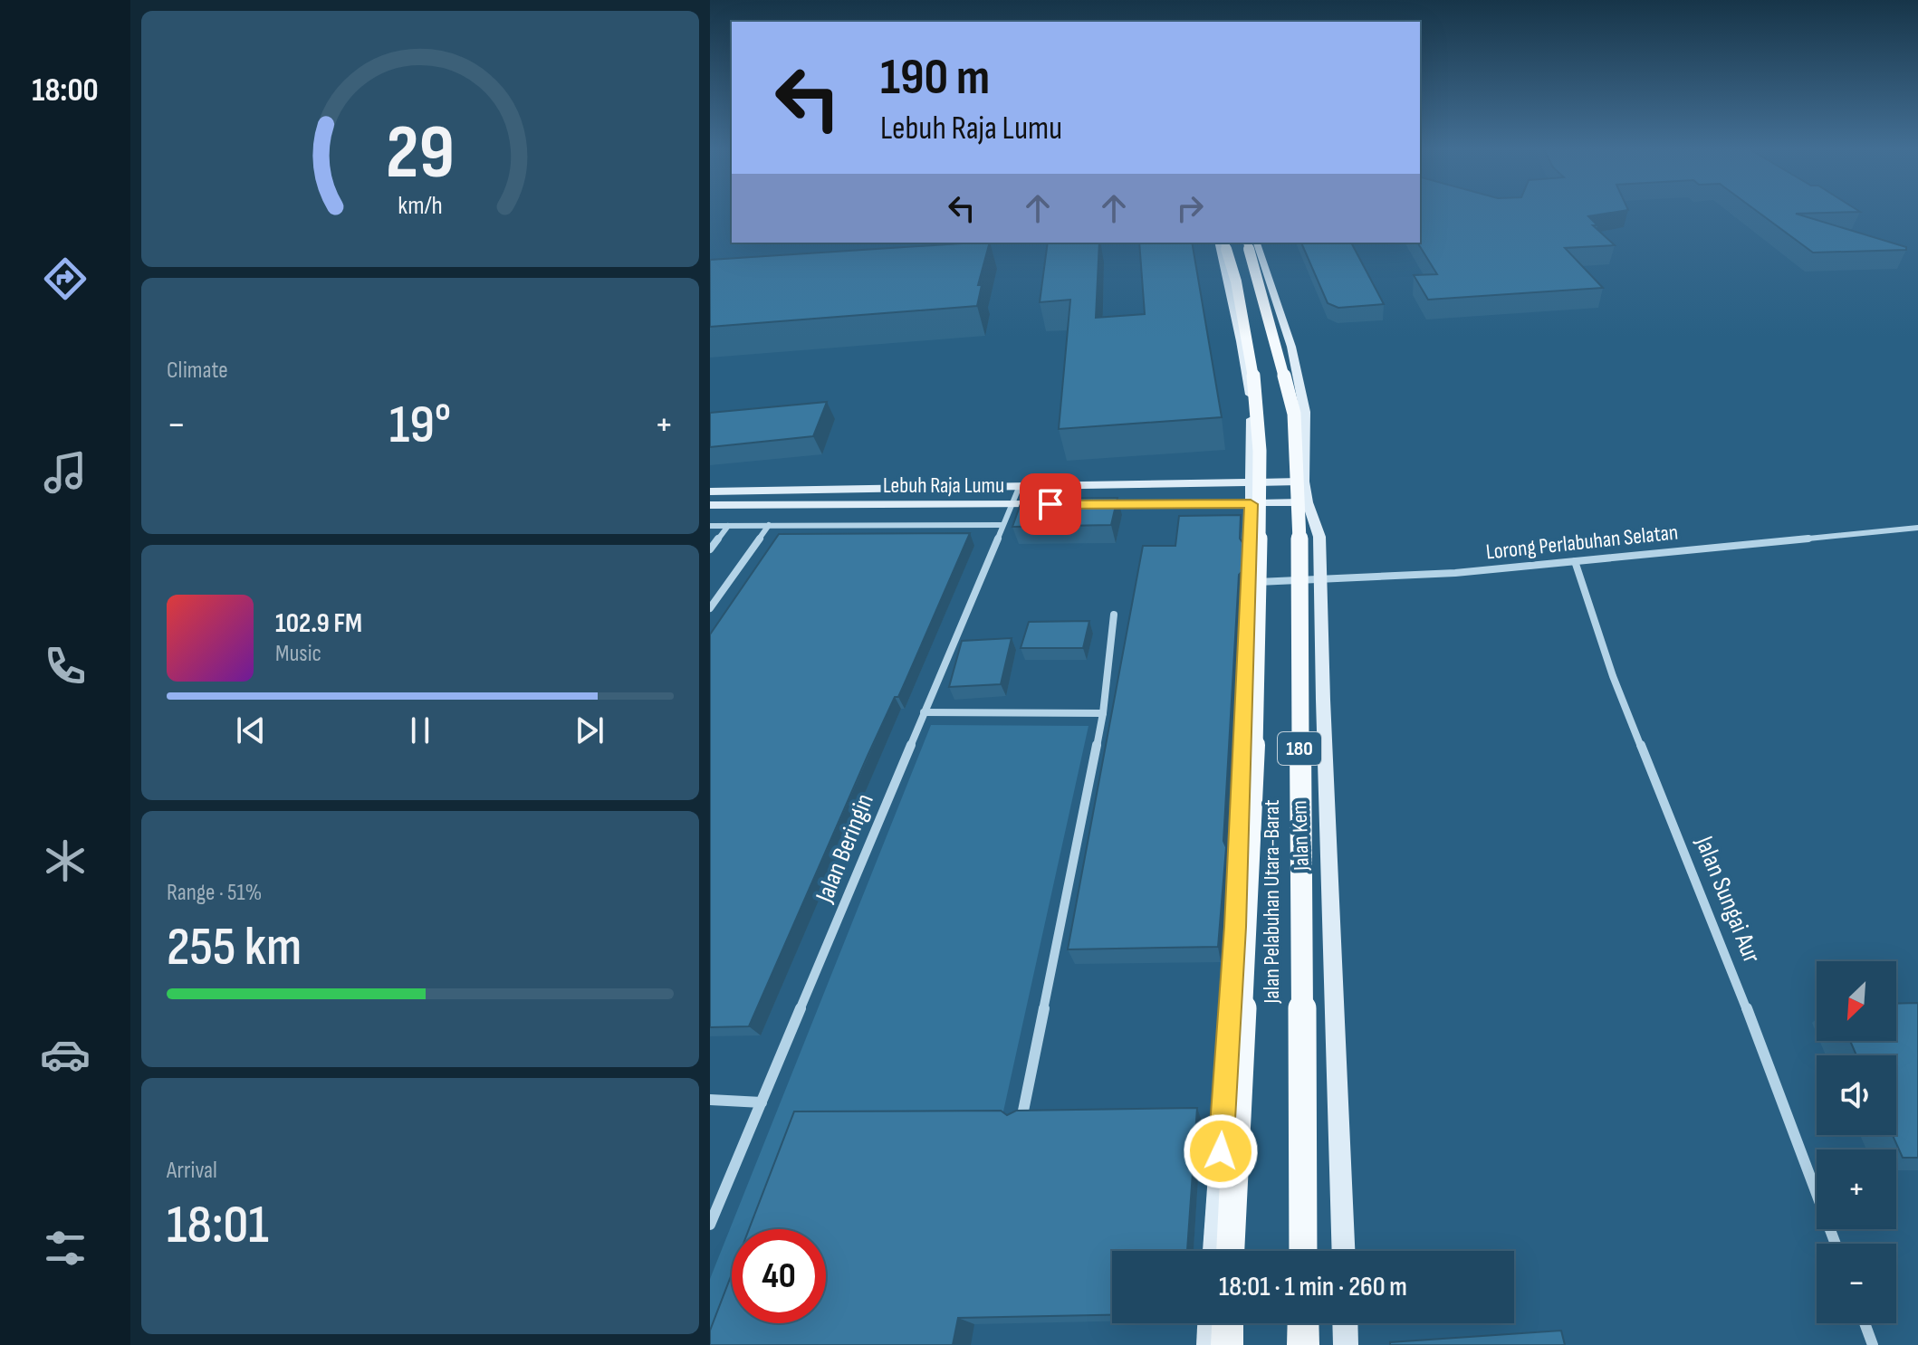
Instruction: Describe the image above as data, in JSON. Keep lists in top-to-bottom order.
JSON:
{
  "streets": {
    "main road": ["180", "Jalan Pelabuhan Utara-Barat"],
    "street": [
      "Lebuh Raja Lumu",
      "Lorong Perlabuhan Selatan",
      "Jalan Kem",
      "Jalan Beringin",
      "Jalan Sungai Aur"
    ]
  },
  "crossings": [
    ["Lebuh Raja Lumu", "Jalan Kem"],
    ["Lebuh Raja Lumu", "Jalan Beringin"],
    ["Lorong Perlabuhan Selatan", "Jalan Kem"],
    ["Lorong Perlabuhan Selatan", "Jalan Sungai Aur"]
  ],
  "north": "bottom left",
  "page": {
    "tabs": "18:00",
    "turn": ["190 m", "Lebuh Raja Lumu"],
    "tile": [
      "Climate",
      ["Range · 51%", "255 km"],
      ["Arrival", "18:01"]
    ],
    "heat": ["−", "19°", "+"],
    "song": ["102.9 FM", "Music"],
    "map_buttons": ["+", "−"],
    "limit": "40",
    "trip": "18:01 · 1 min · 260 m",
    "gauge": ["29", "km/h"]
  }
}
